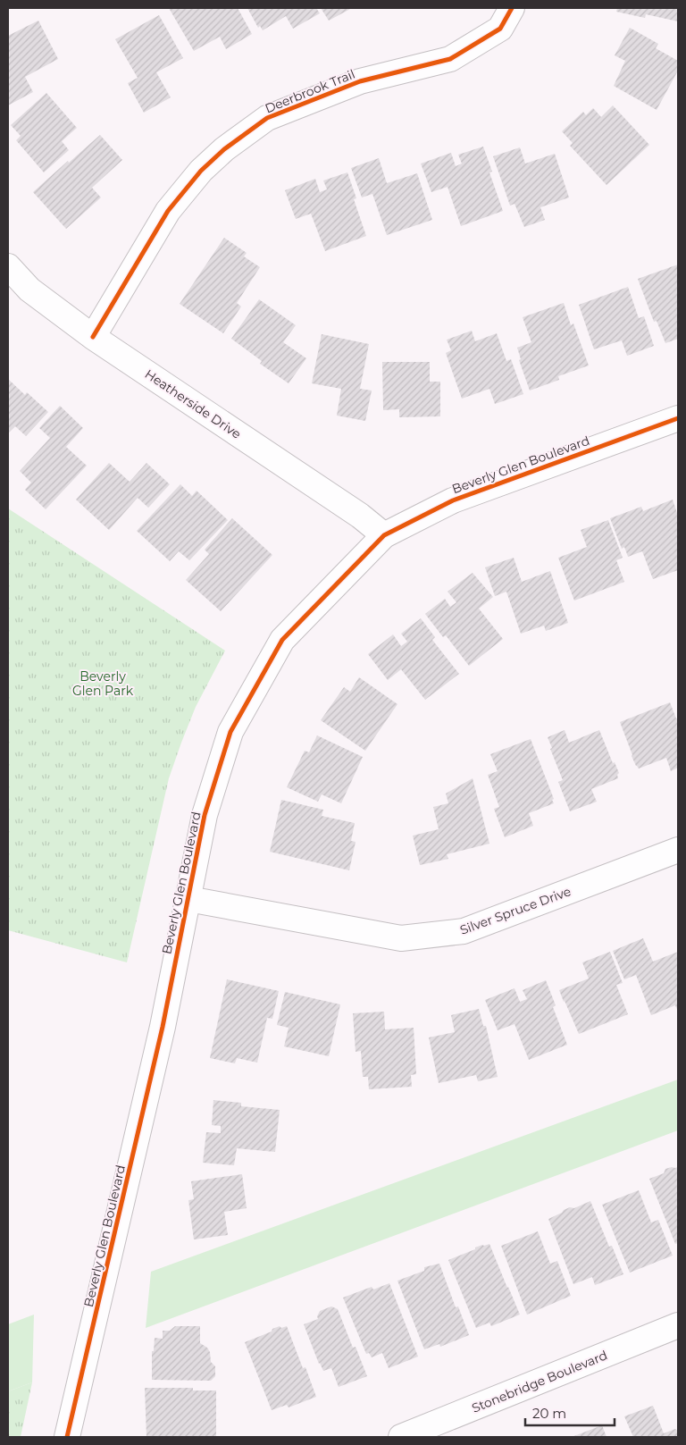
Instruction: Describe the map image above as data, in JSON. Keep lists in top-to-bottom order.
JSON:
{
  "streets": {
    "street": [
      "Deerbrook Trail",
      "Heatherside Drive",
      "Beverly Glen Boulevard",
      "Silver Spruce Drive",
      "Stonebridge Boulevard"
    ]
  },
  "crossings": [
    ["Deerbrook Trail", "Heatherside Drive"],
    ["Heatherside Drive", "Beverly Glen Boulevard"],
    ["Beverly Glen Boulevard", "Silver Spruce Drive"]
  ],
  "parks": ["Beverly Glen Park"],
  "scale_bar": "20 m"
}
